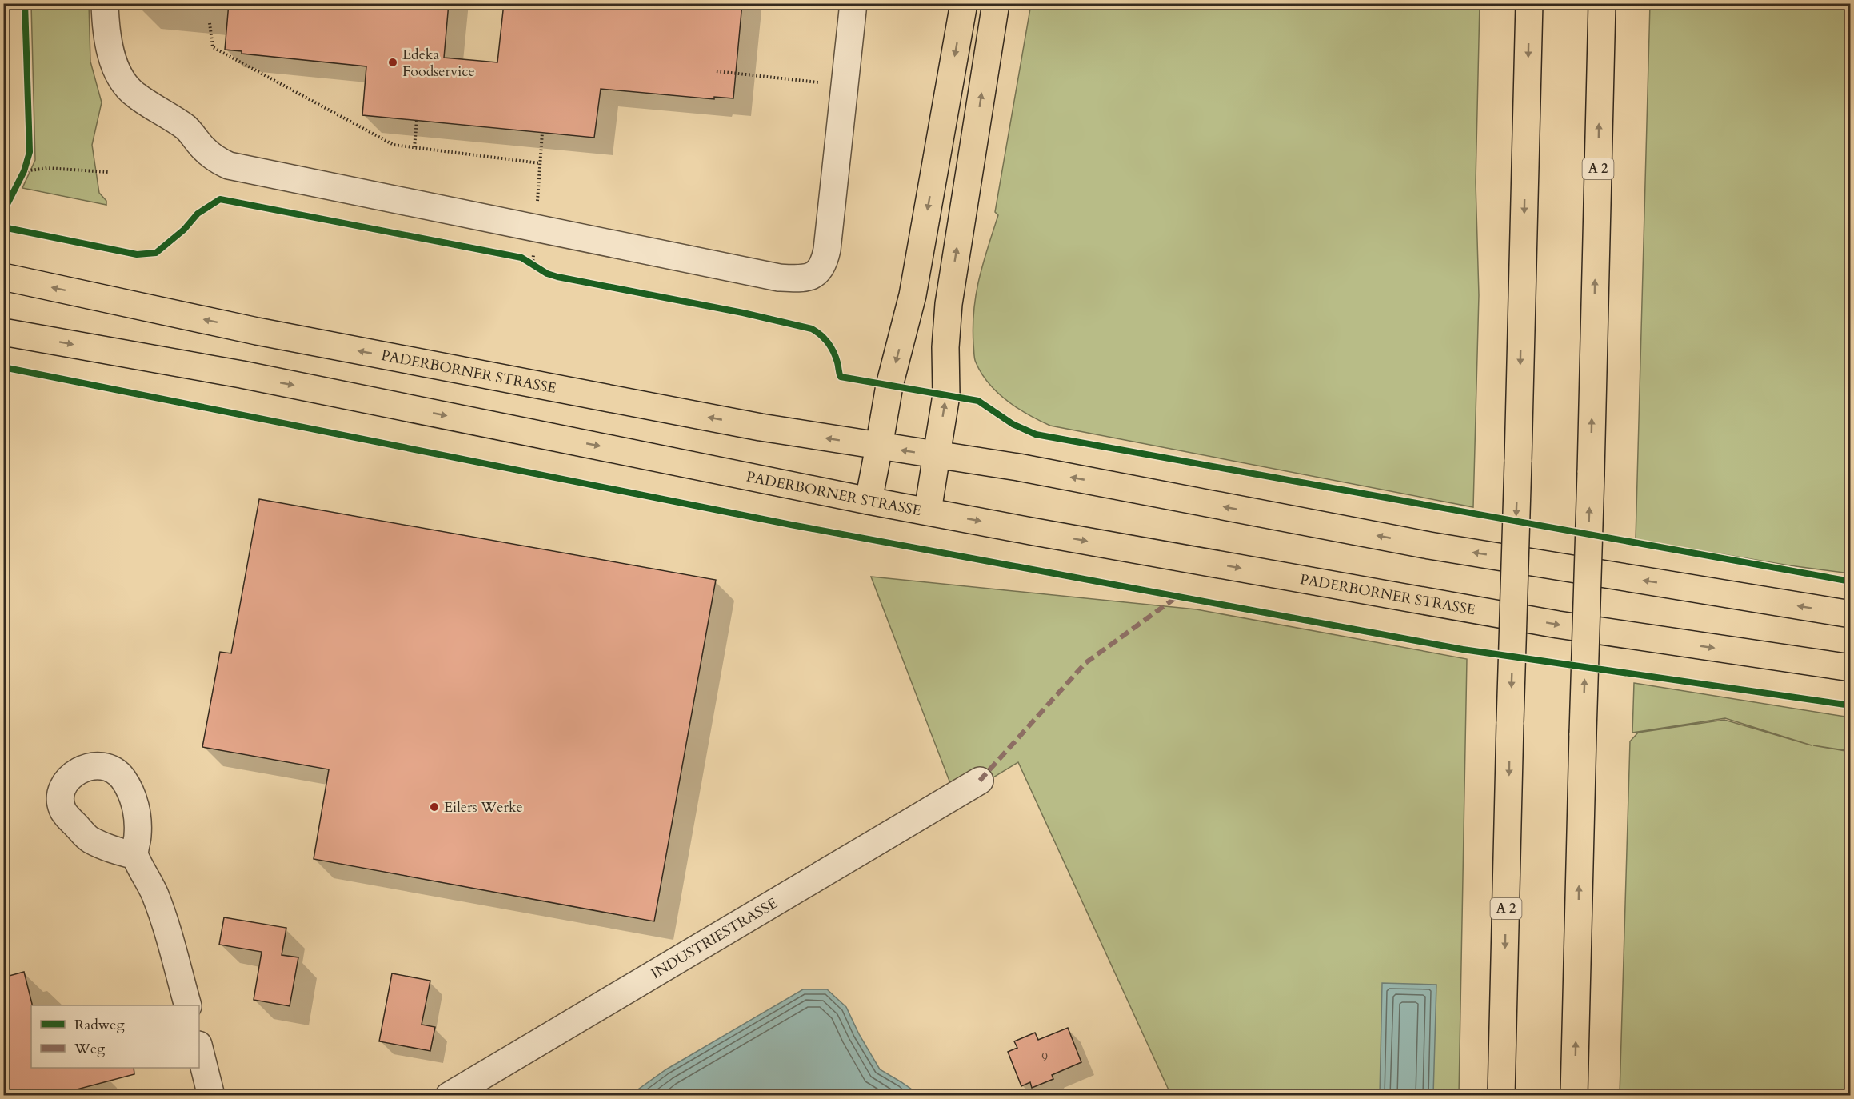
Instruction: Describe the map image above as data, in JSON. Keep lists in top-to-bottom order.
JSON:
{
  "streets": {
    "main road": ["A 2", "PADERBORNER STRASSE"],
    "street": ["INDUSTRIESTRASSE"]
  },
  "places": ["Edeka Foodservice", "Eilers Werke"],
  "house_numbers": ["9"],
  "legend": ["Radweg", "Weg"]
}
